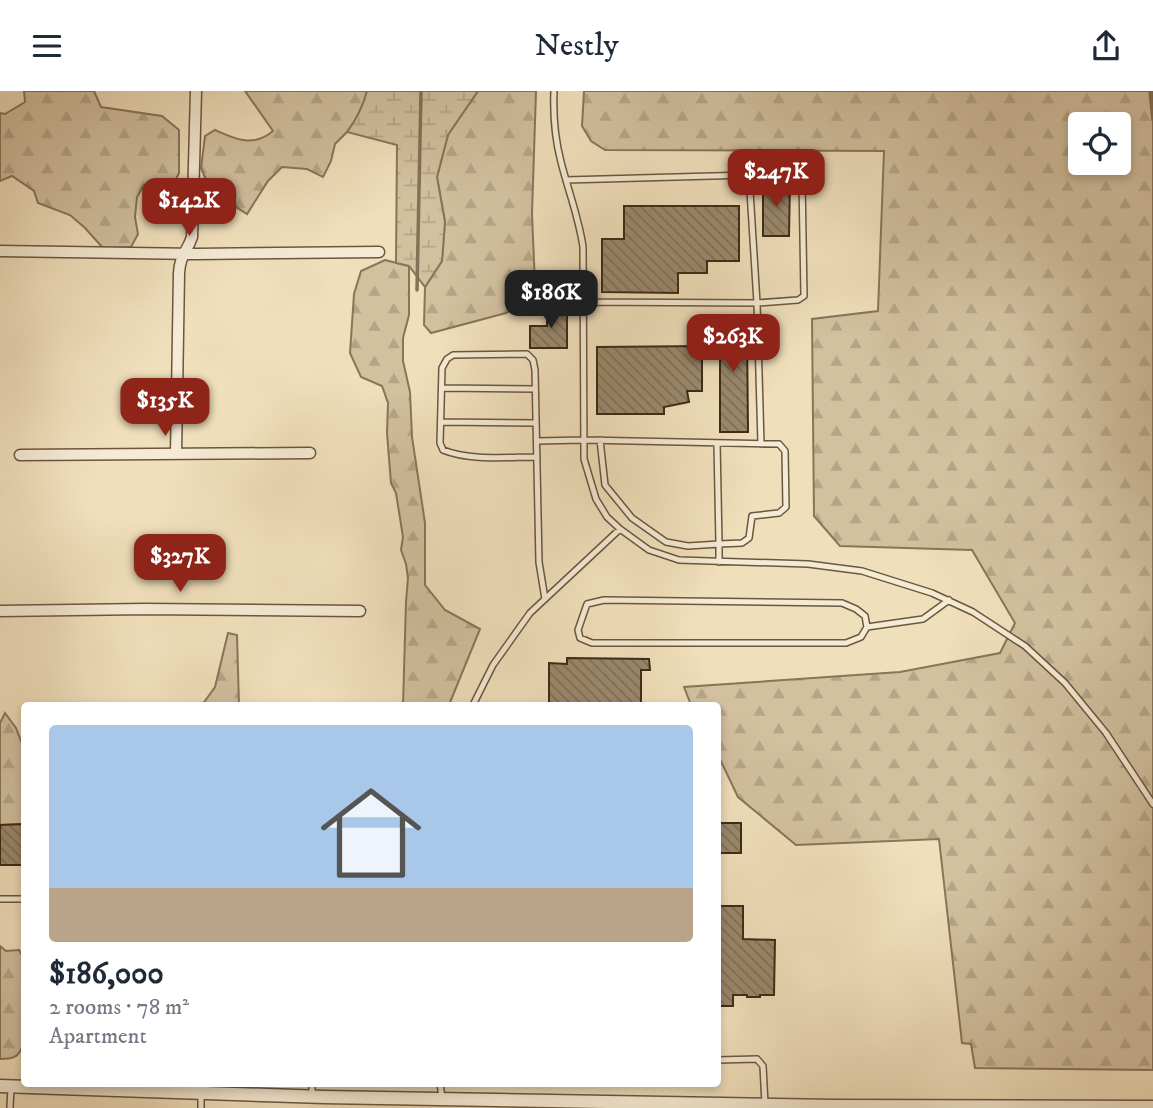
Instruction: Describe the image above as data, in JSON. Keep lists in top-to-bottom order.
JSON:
{
  "page": {
    "header": "Nestly",
    "price": [
      "$247K",
      "$142K",
      "$186K",
      "$263K",
      "$135K",
      "$327K"
    ],
    "list": [
      {
        "name": "$186,000",
        "note": "2 rooms · 78 m² · Apartment"
      }
    ]
  }
}
